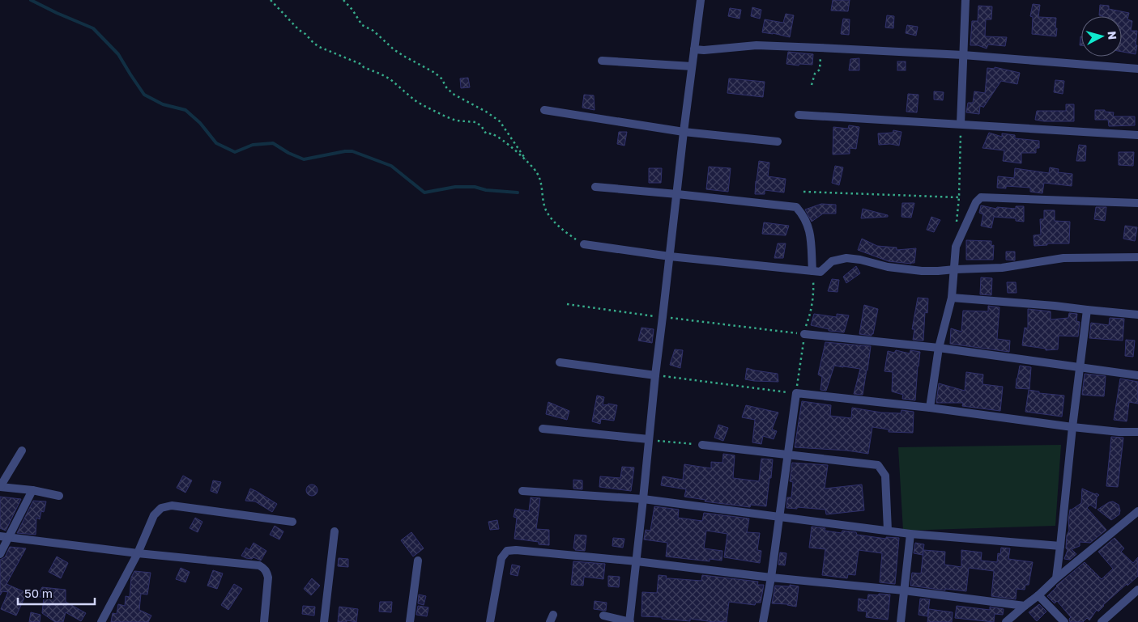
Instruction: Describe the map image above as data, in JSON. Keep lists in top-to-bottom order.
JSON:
{
  "scale_bar": "50 m",
  "north": "right"
}
